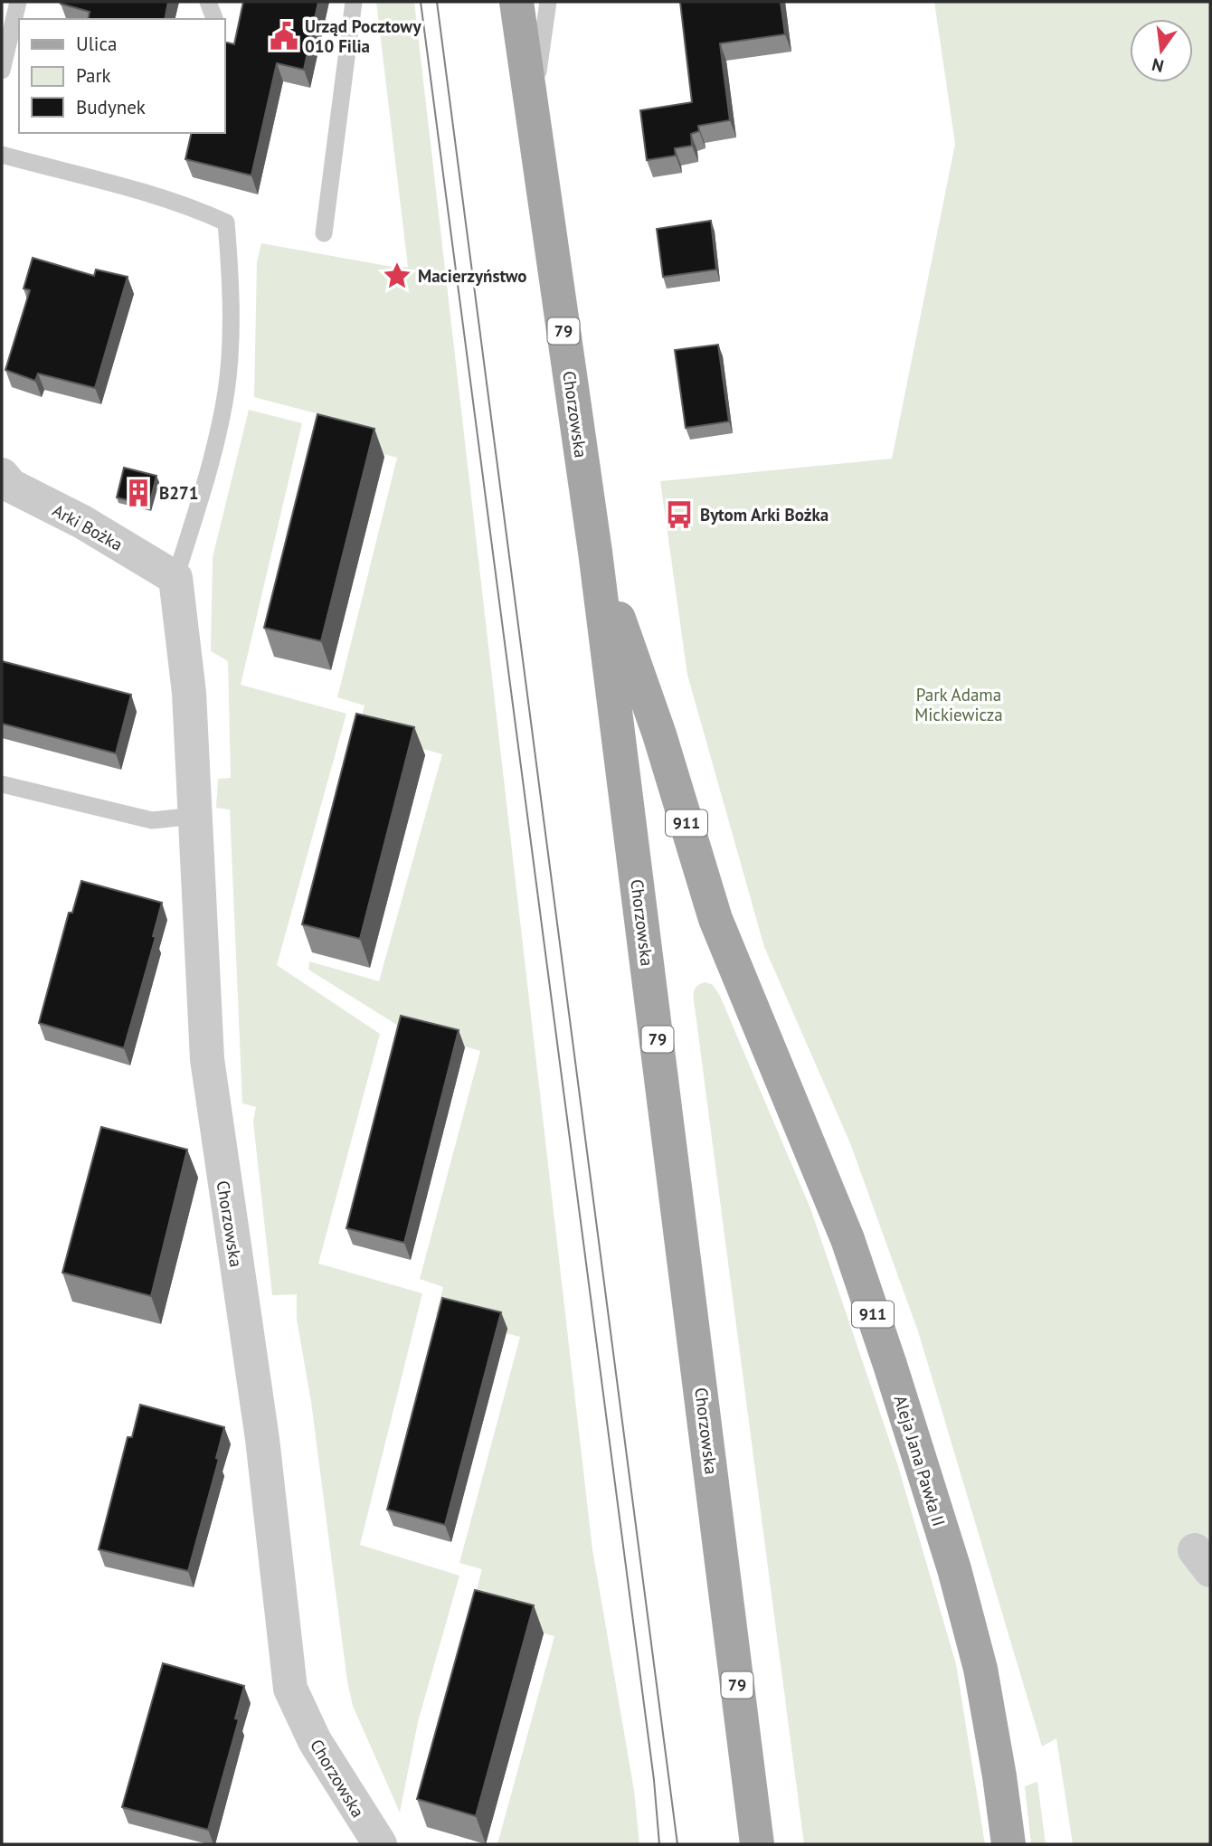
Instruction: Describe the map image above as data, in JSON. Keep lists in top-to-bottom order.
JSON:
{
  "streets": {
    "main road": [
      "79",
      "Chorzowska",
      "911",
      "Aleja Jana Pawła II"
    ],
    "street": ["Arki Bożka"]
  },
  "crossings": [
    ["Chorzowska", "Arki Bożka"],
    ["Chorzowska", "Aleja Jana Pawła II"]
  ],
  "parks": ["Park Adama Mickiewicza"],
  "places": {
    "public building": ["Urząd Pocztowy 010 Filia"],
    "place": ["Macierzyństwo"],
    "building": ["B271"],
    "bus stop": ["Bytom Arki Bożka"]
  },
  "legend": ["Ulica", "Park", "Budynek"],
  "north": "bottom"
}
